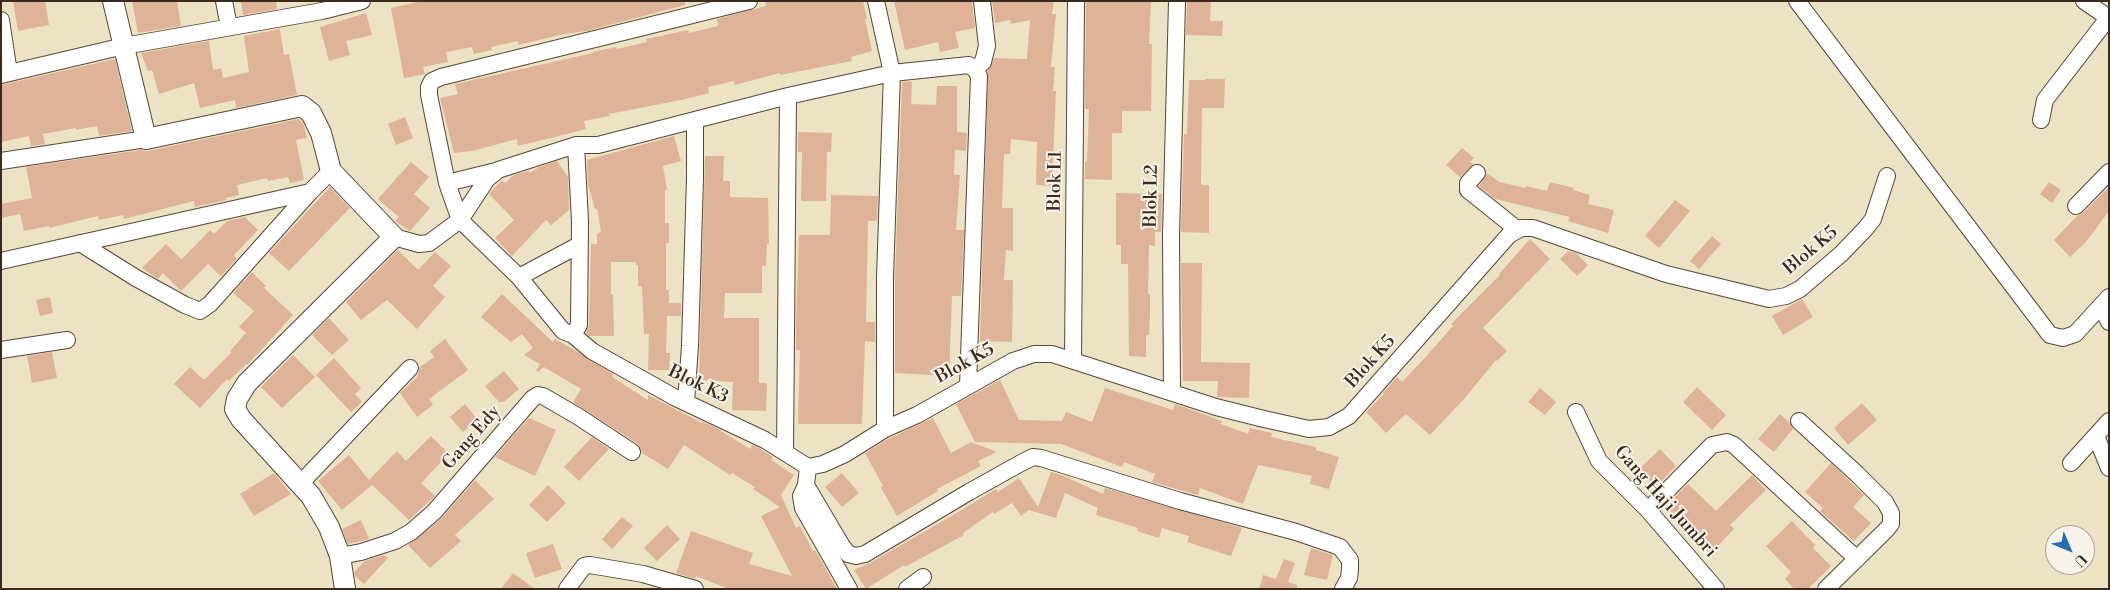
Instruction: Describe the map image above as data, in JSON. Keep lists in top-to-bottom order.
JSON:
{
  "streets": {
    "street": [
      "Blok L1",
      "Blok L2",
      "Blok K5",
      "Blok K3",
      "Gang Edy",
      "Gang Haji Jumbri"
    ]
  },
  "crossings": [
    ["Blok L1", "Blok K5"],
    ["Blok L2", "Blok K5"],
    ["Blok K5", "Blok K3"]
  ],
  "north": "bottom right"
}
